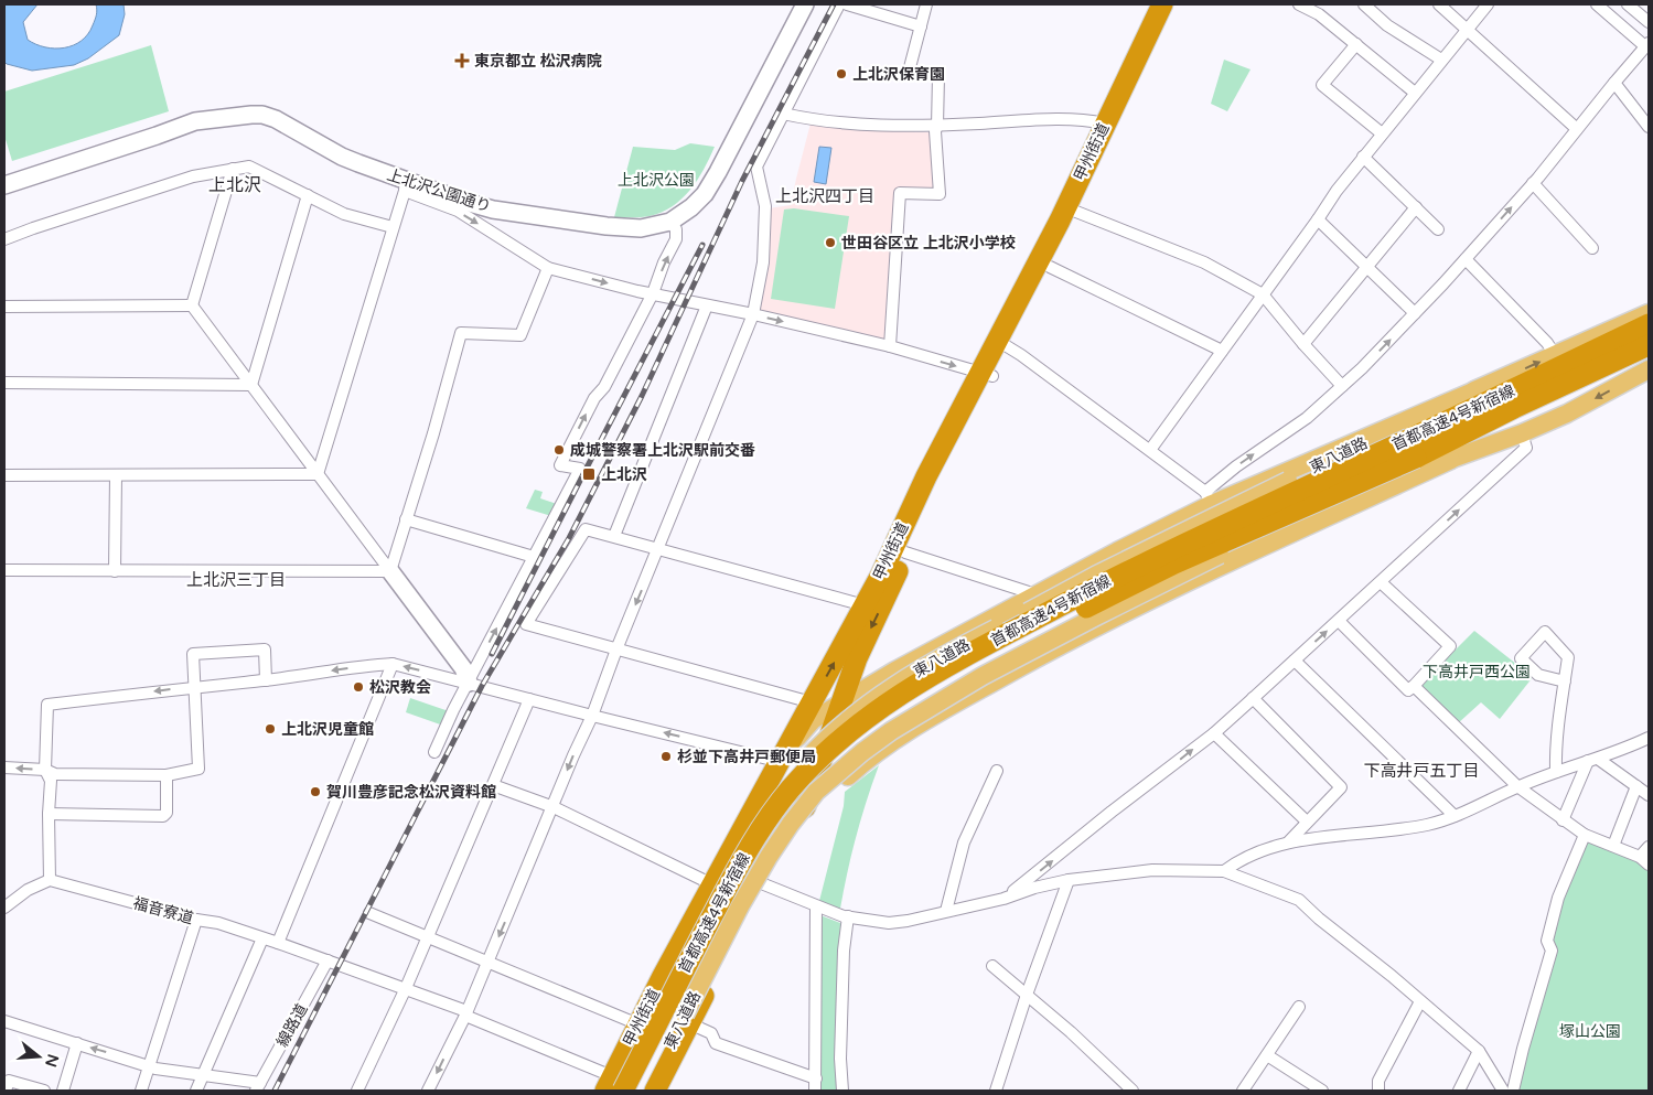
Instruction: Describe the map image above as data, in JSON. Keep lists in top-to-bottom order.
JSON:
{
  "streets": {
    "highway": ["甲州街道", "首都高速4号新宿線"],
    "main road": ["東八道路"],
    "street": ["上北沢公園通り", "福音寮道", "線路道"]
  },
  "crossings": [
    ["甲州街道", "首都高速4号新宿線"],
    ["甲州街道", "東八道路"],
    ["甲州街道", "福音寮道"],
    ["首都高速4号新宿線", "東八道路"],
    ["首都高速4号新宿線", "福音寮道"],
    ["東八道路", "福音寮道"],
    ["福音寮道", "線路道"]
  ],
  "districts": [
    "上北沢",
    "上北沢四丁目",
    "上北沢三丁目",
    "下高井戸五丁目"
  ],
  "parks": ["上北沢公園", "下高井戸西公園", "塚山公園"],
  "places": {
    "health": ["東京都立 松沢病院"],
    "other": [
      "上北沢保育園",
      "世田谷区立 上北沢小学校",
      "成城警察署上北沢駅前交番",
      "松沢教会",
      "上北沢児童館",
      "杉並下高井戸郵便局",
      "賀川豊彦記念松沢資料館"
    ],
    "transit": ["上北沢"]
  },
  "north": "right"
}
